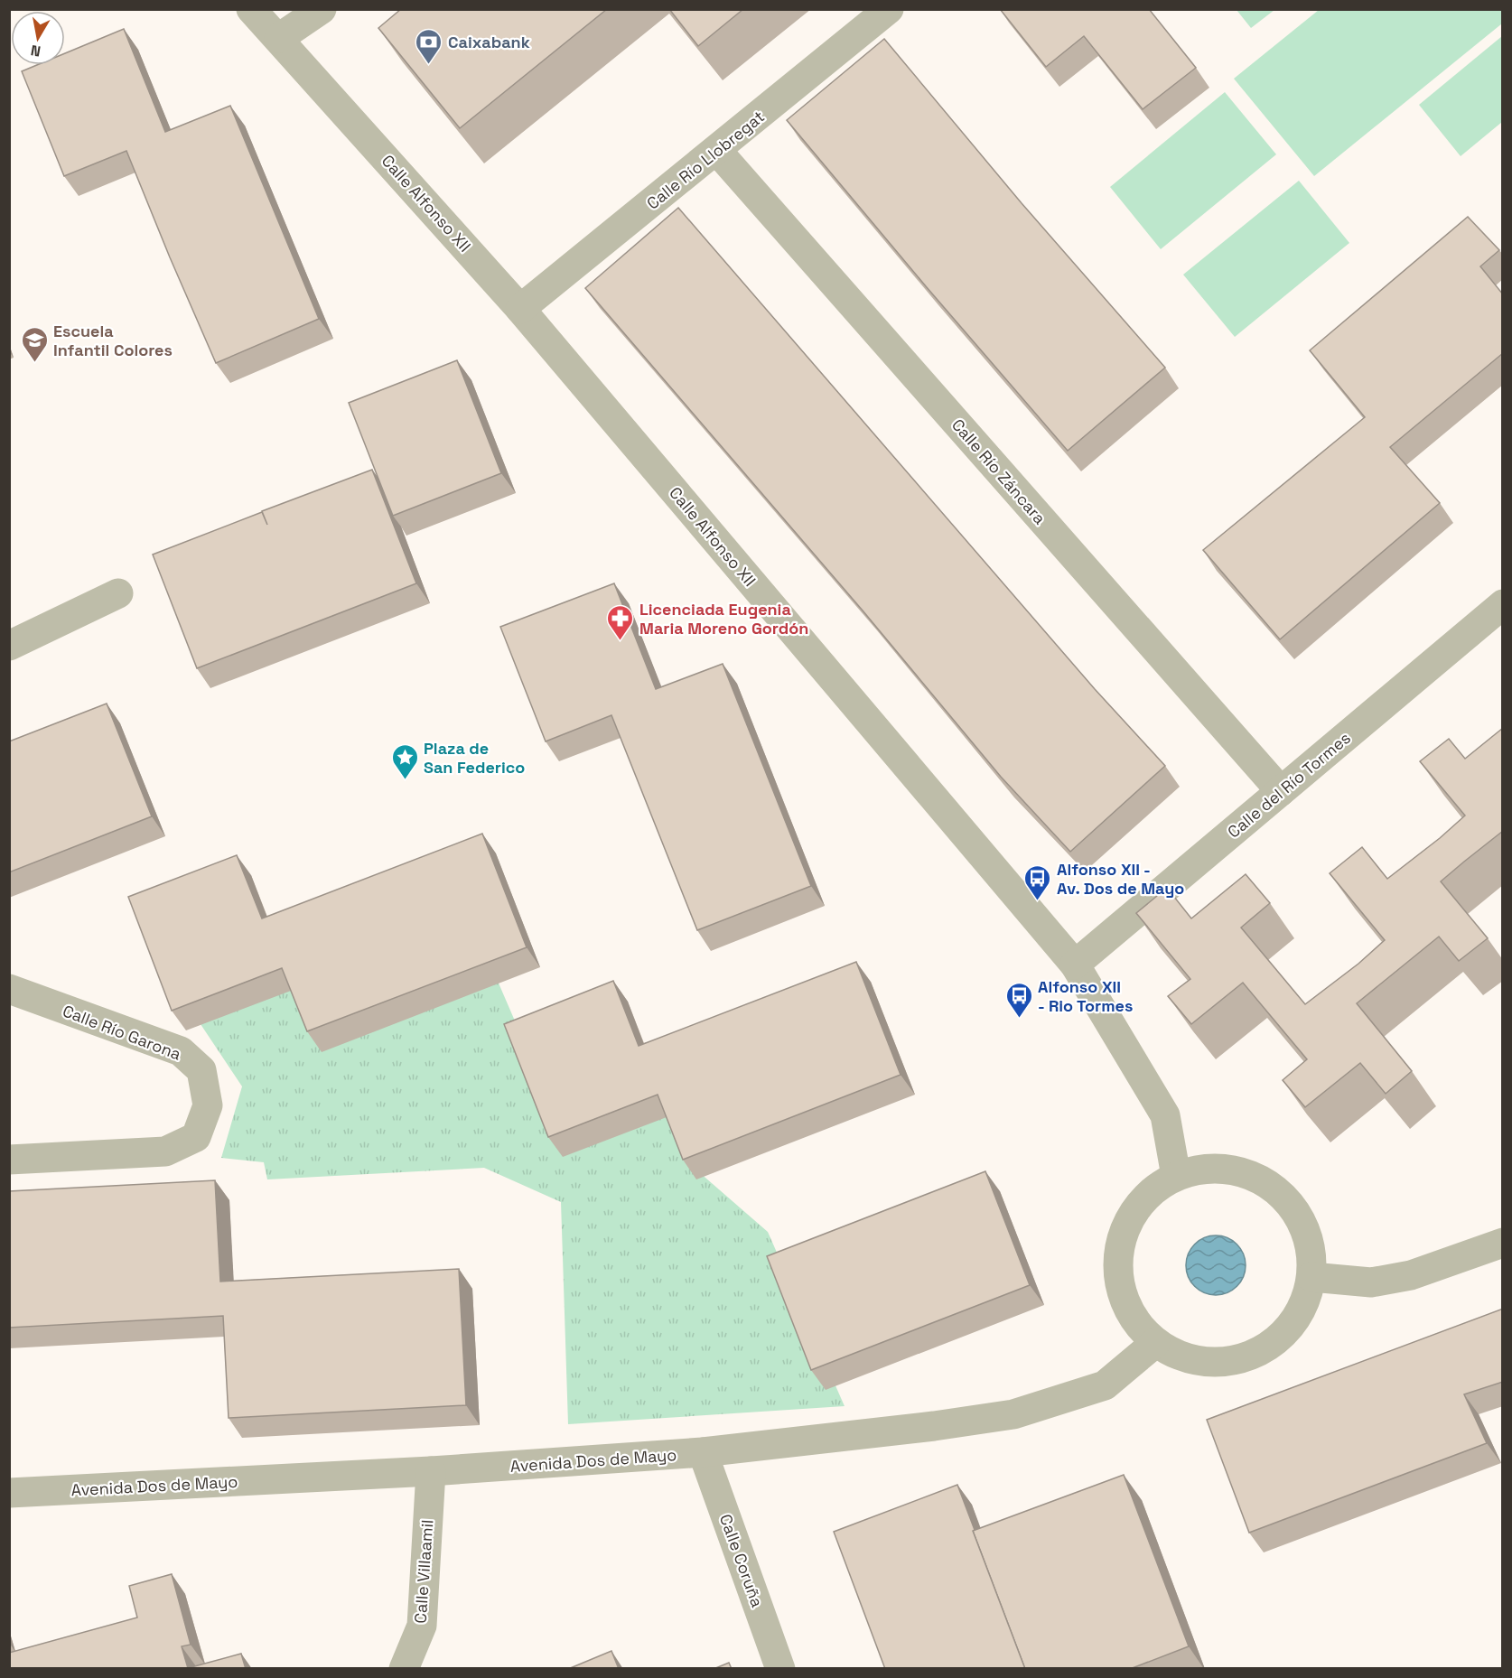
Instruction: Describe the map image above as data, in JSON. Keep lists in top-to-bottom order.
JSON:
{
  "streets": {
    "street": [
      "Calle Río Llobregat",
      "Calle Alfonso XII",
      "Calle Río Záncara",
      "Calle del Río Tormes",
      "Calle Río Garona",
      "Avenida Dos de Mayo",
      "Calle Coruña",
      "Calle Villaamil"
    ]
  },
  "crossings": [
    ["Calle Río Llobregat", "Calle Alfonso XII"],
    ["Calle Río Llobregat", "Calle Río Záncara"],
    ["Calle Alfonso XII", "Calle del Río Tormes"],
    ["Calle Río Záncara", "Calle del Río Tormes"],
    ["Avenida Dos de Mayo", "Calle Coruña"],
    ["Avenida Dos de Mayo", "Calle Villaamil"]
  ],
  "places": {
    "bank": ["Caixabank"],
    "school or university": ["Escuela Infantil Colores"],
    "pharmacy": ["Licenciada Eugenia Maria Moreno Gordón"],
    "place": ["Plaza de San Federico"],
    "bus stop": ["Alfonso XII - Av. Dos de Mayo", "Alfonso XII - Rio Tormes"]
  },
  "north": "bottom"
}
